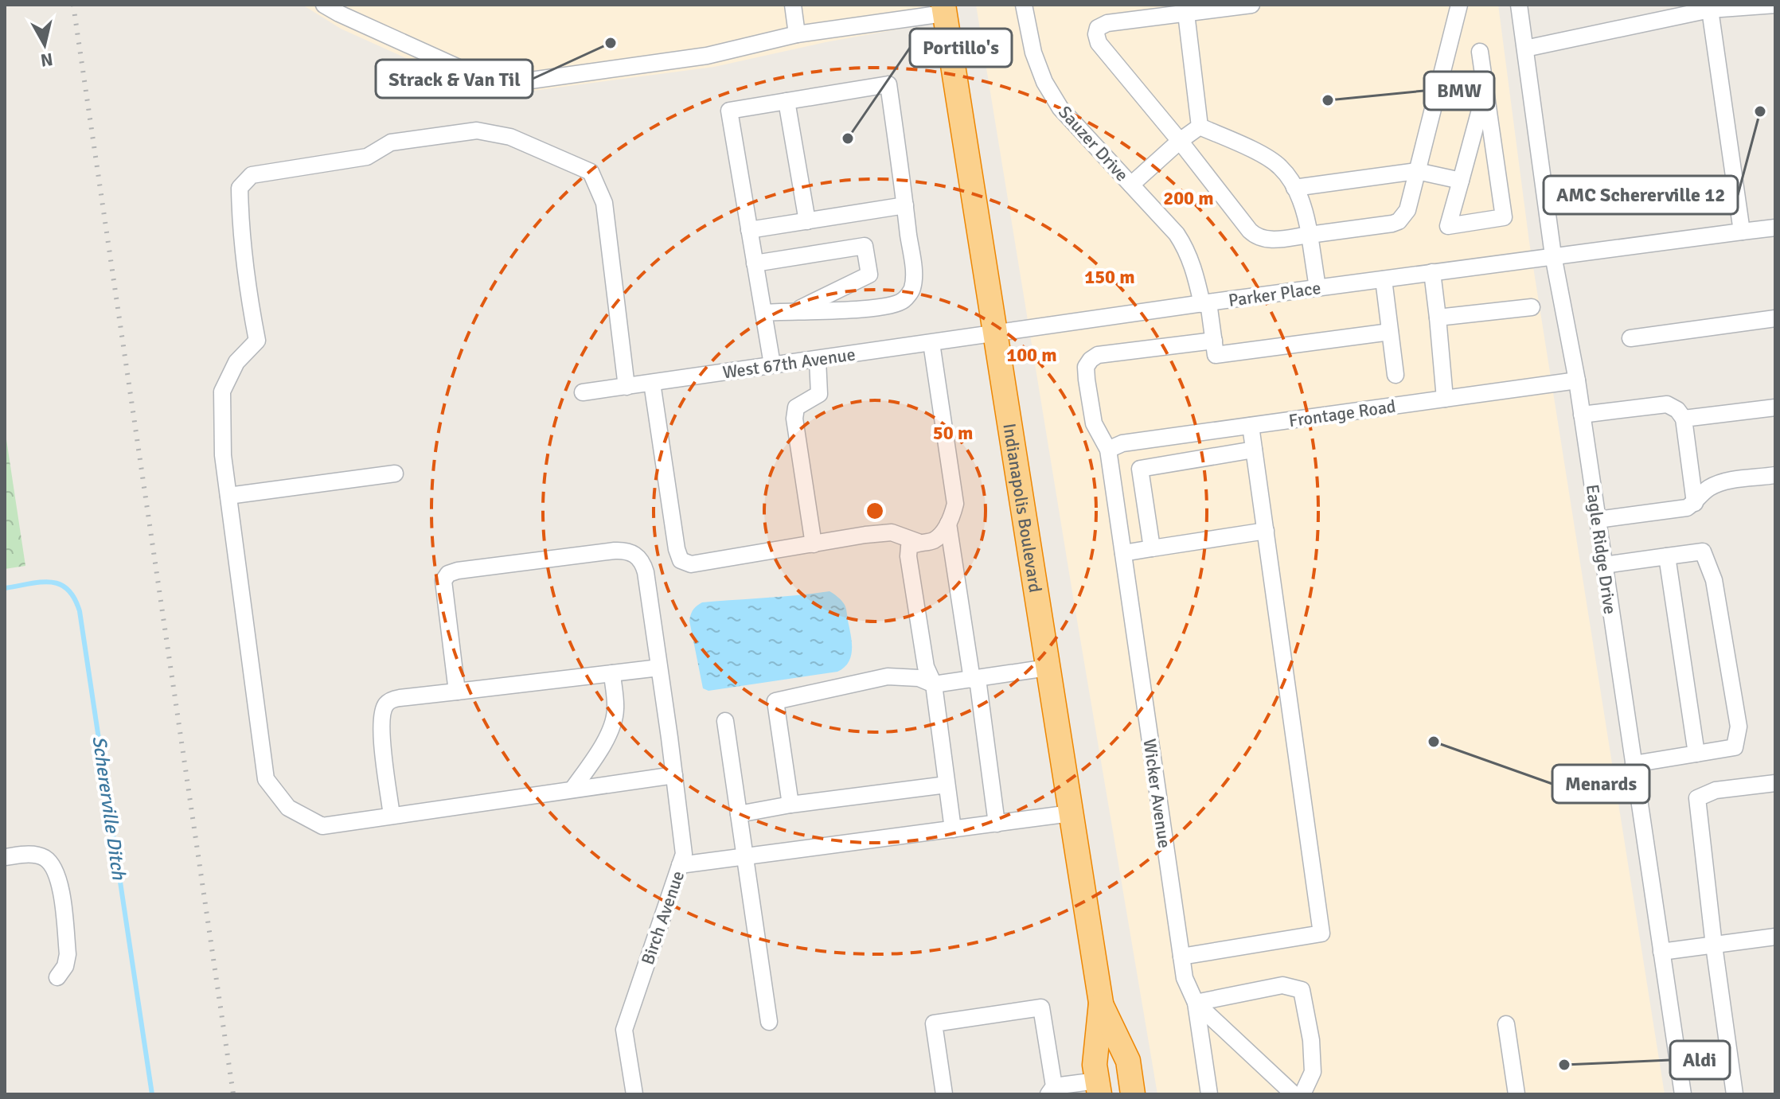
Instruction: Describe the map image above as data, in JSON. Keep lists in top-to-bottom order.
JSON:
{
  "streets": {
    "highway": ["Indianapolis Boulevard"],
    "street": [
      "Sauzer Drive",
      "Parker Place",
      "West 67th Avenue",
      "Frontage Road",
      "Eagle Ridge Drive",
      "Wicker Avenue",
      "Birch Avenue"
    ]
  },
  "crossings": [
    ["Sauzer Drive", "Parker Place"],
    ["Parker Place", "West 67th Avenue"],
    ["Parker Place", "Indianapolis Boulevard"],
    ["Parker Place", "Eagle Ridge Drive"],
    ["West 67th Avenue", "Indianapolis Boulevard"],
    ["Frontage Road", "Eagle Ridge Drive"],
    ["Frontage Road", "Wicker Avenue"]
  ],
  "water": ["Schererville Ditch"],
  "places": [
    "Strack & Van Til",
    "BMW",
    "AMC Schererville 12",
    "Portillo's",
    "Menards",
    "Aldi"
  ],
  "north": "bottom",
  "rings": [
    "200 m",
    "150 m",
    "100 m",
    "50 m"
  ]
}
